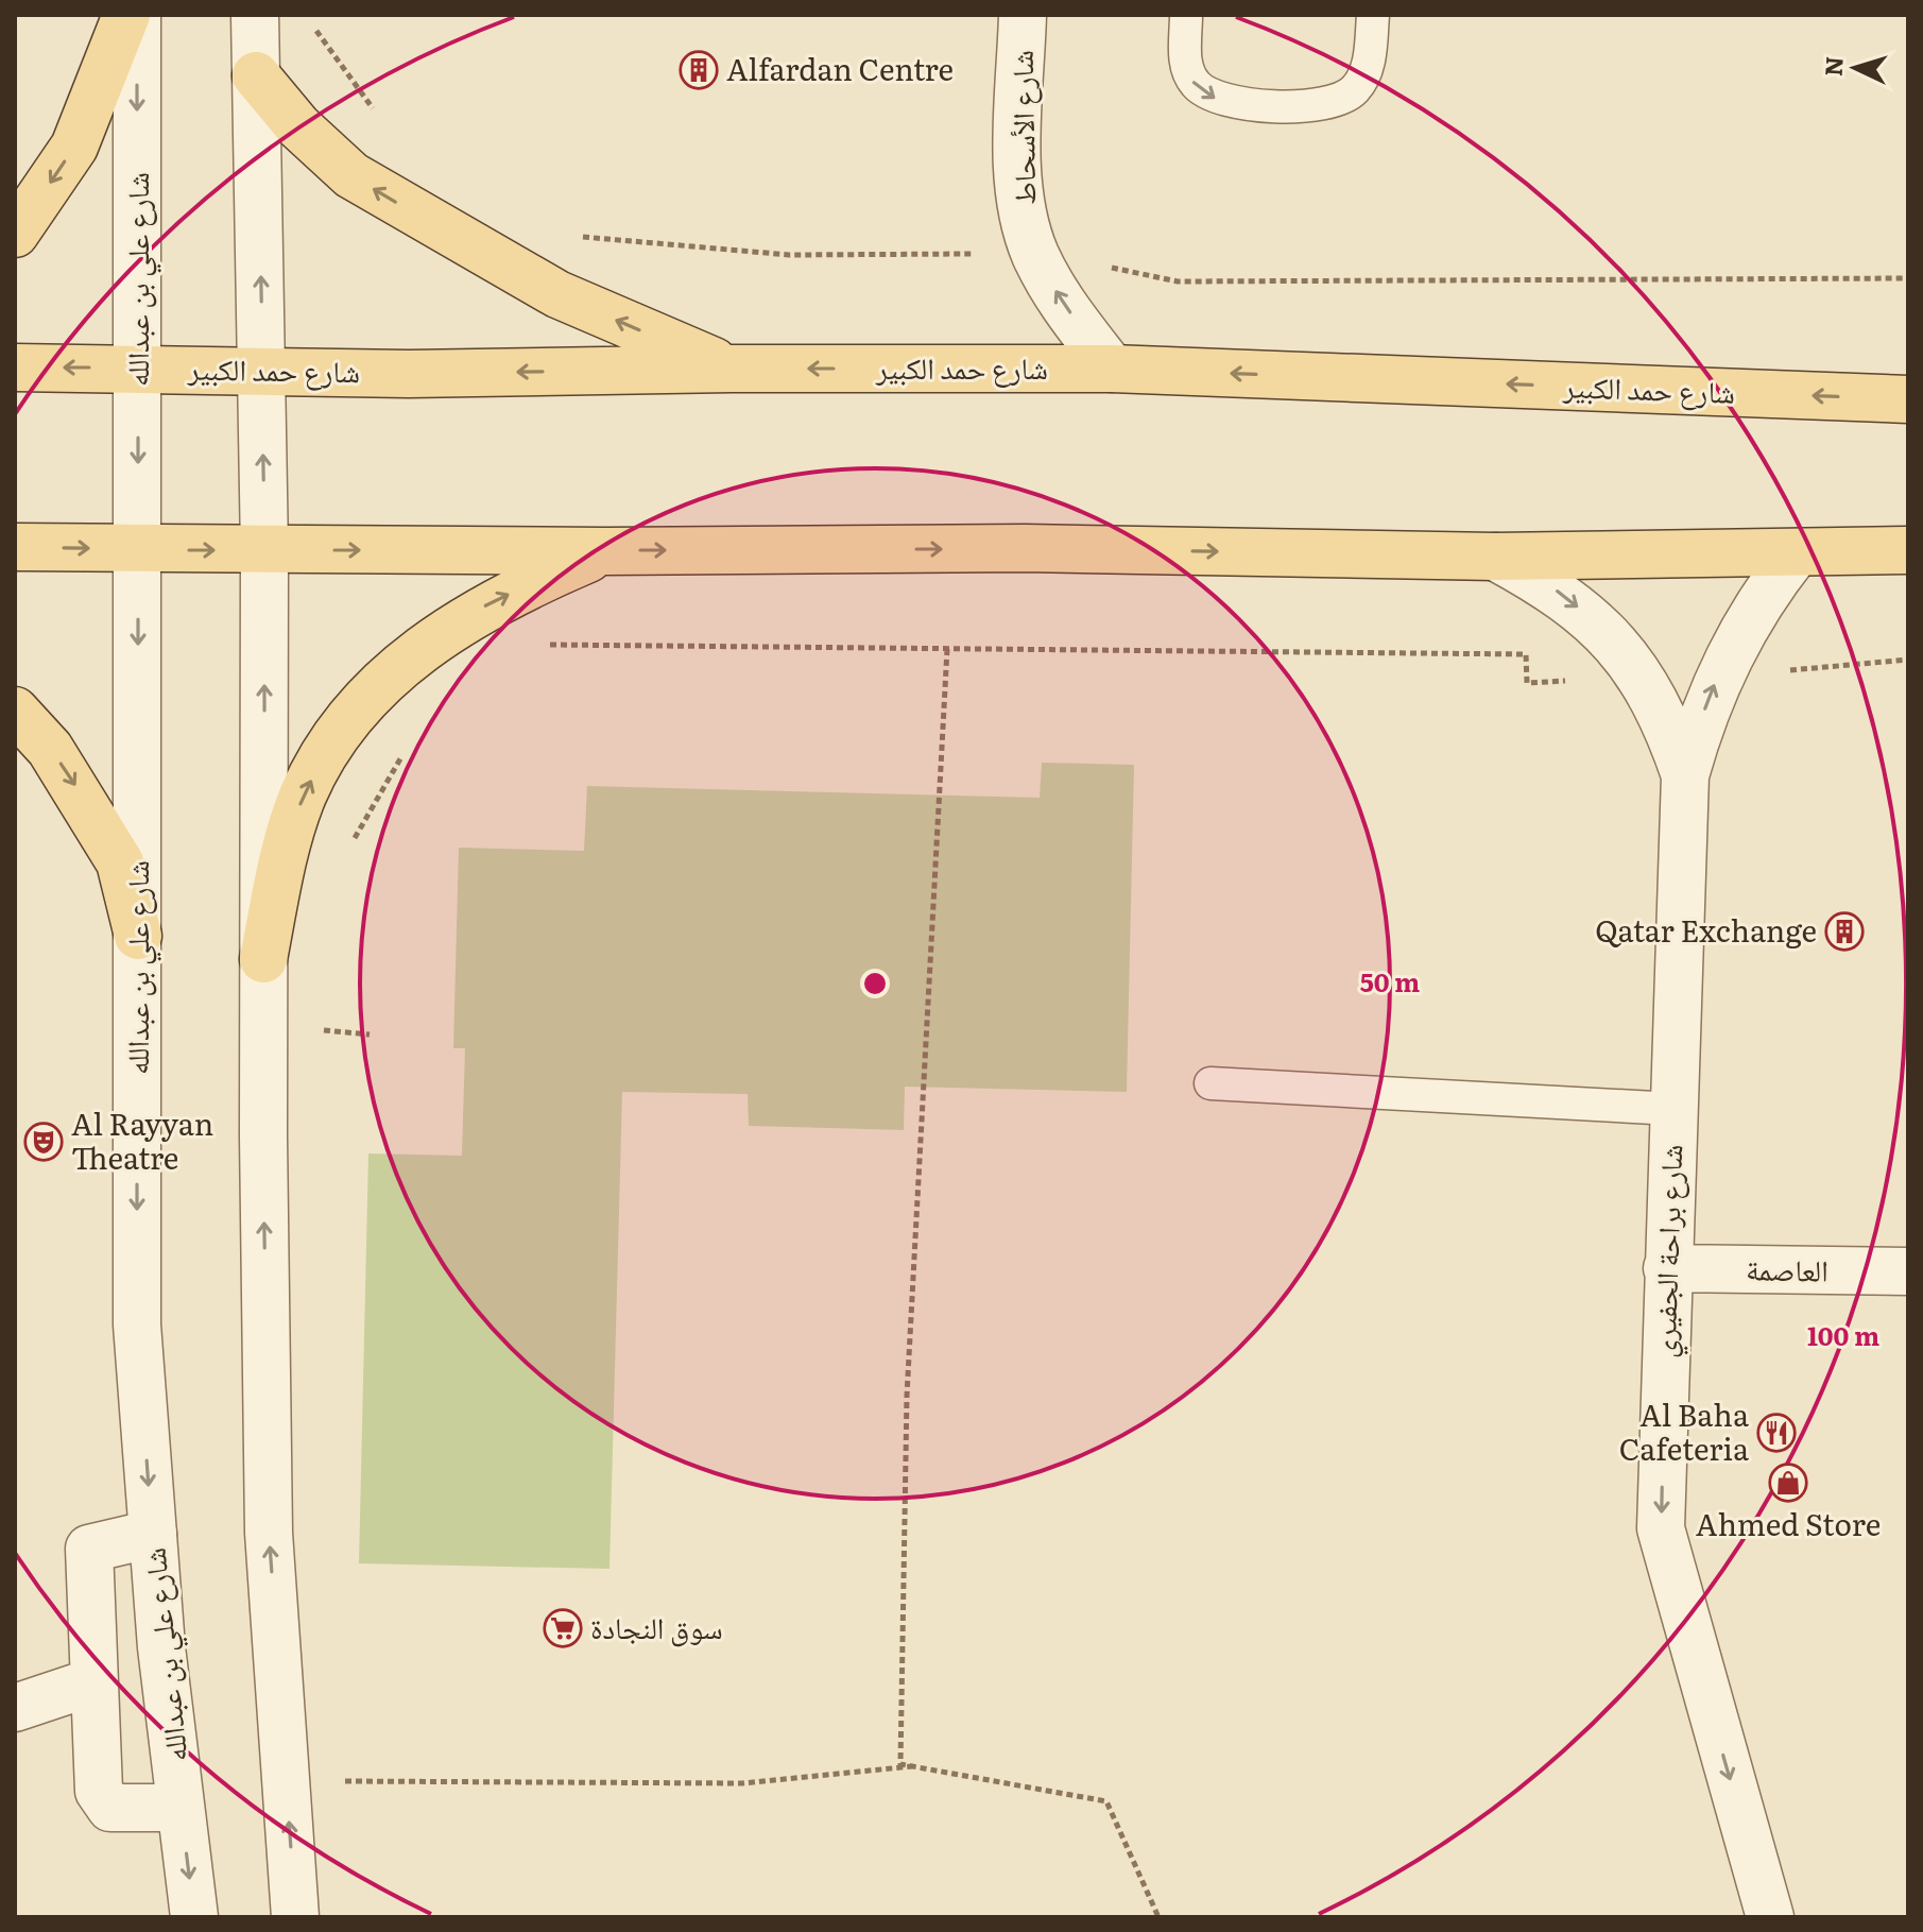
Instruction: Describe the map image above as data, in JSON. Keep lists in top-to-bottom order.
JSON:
{
  "streets": {
    "main road": ["شارع حمد الكبير"],
    "street": [
      "شارع الأسحاط",
      "شارع علي بن عبدالله",
      "شارع براحة الجفيري",
      "العاصمة"
    ]
  },
  "crossings": [
    ["شارع الأسحاط", "شارع حمد الكبير"],
    ["شارع علي بن عبدالله", "شارع حمد الكبير"],
    ["شارع براحة الجفيري", "العاصمة"]
  ],
  "one_way": ["شارع الأسحاط"],
  "places": {
    "building": ["Alfardan Centre", "Qatar Exchange"],
    "theatre": ["Al Rayyan Theatre"],
    "restaurant": ["Al Baha Cafeteria"],
    "shop": ["Ahmed Store"],
    "supermarket": ["سوق النجادة"]
  },
  "north": "left",
  "rings": ["50 m", "100 m"]
}
